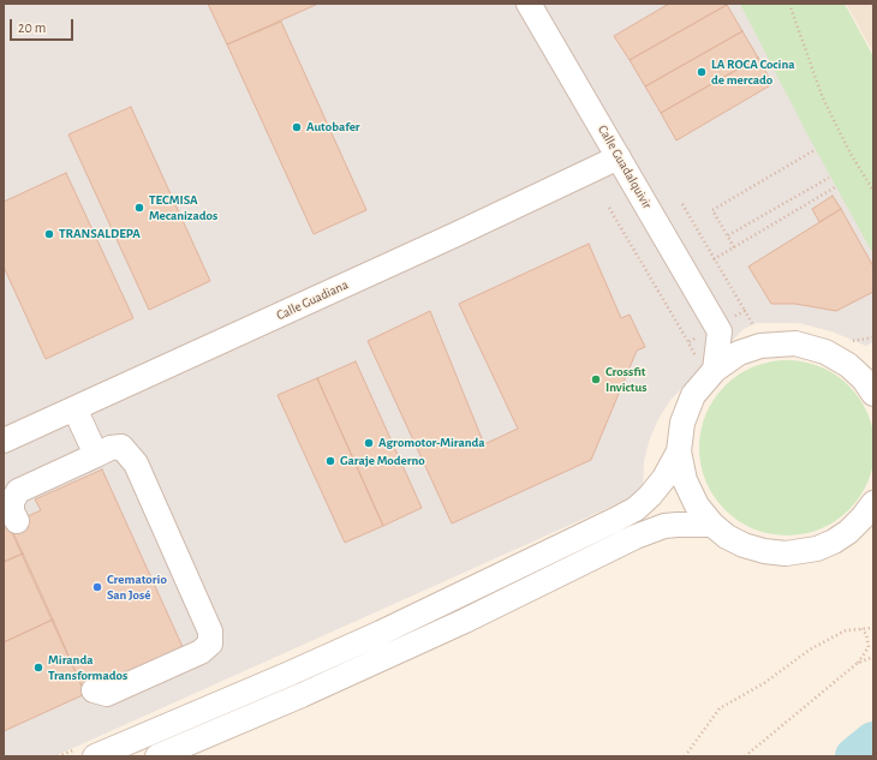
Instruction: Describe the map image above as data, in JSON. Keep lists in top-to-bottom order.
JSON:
{
  "streets": {
    "street": ["Calle Guadalquivir", "Calle Guadiana"]
  },
  "crossings": [
    ["Calle Guadalquivir", "Calle Guadiana"]
  ],
  "places": [
    "LA ROCA Cocina de mercado",
    "Autobafer",
    "TECMISA Mecanizados",
    "TRANSALDEPA",
    "Crossfit Invictus",
    "Agromotor-Miranda",
    "Garaje Moderno",
    "Crematorio San José",
    "Miranda Transformados"
  ],
  "scale_bar": "20 m"
}
